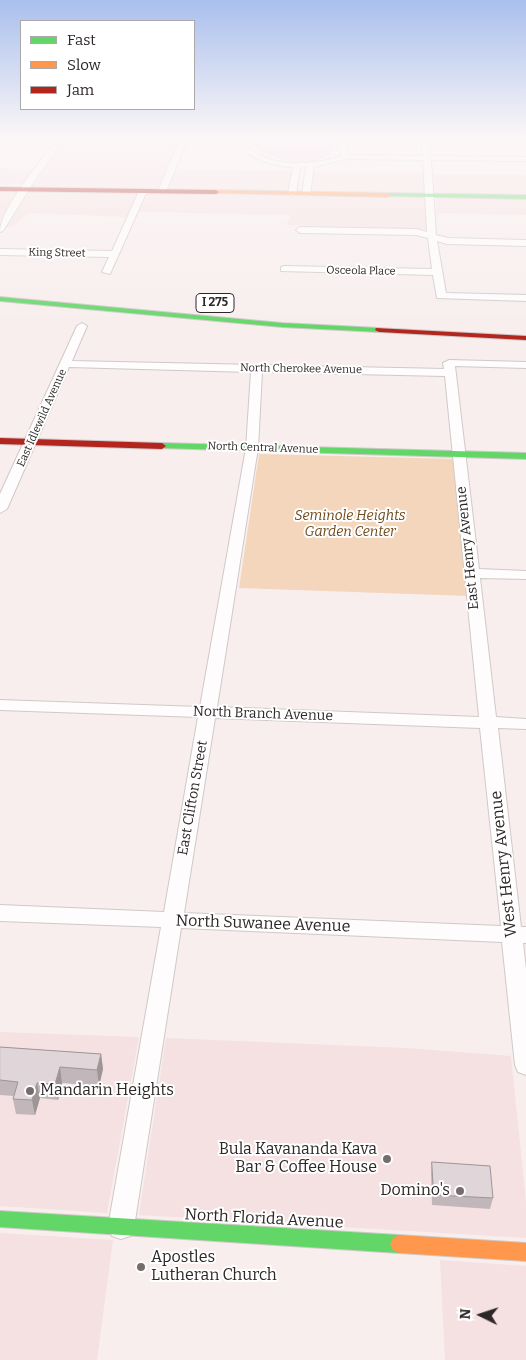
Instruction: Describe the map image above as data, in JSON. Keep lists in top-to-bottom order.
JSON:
{
  "streets": {
    "main road": ["I 275", "North Central Avenue", "North Florida Avenue"],
    "street": [
      "King Street",
      "Osceola Place",
      "North Cherokee Avenue",
      "East Idlewild Avenue",
      "East Henry Avenue",
      "North Branch Avenue",
      "East Clifton Street",
      "West Henry Avenue",
      "North Suwanee Avenue"
    ]
  },
  "crossings": [
    ["North Cherokee Avenue", "East Idlewild Avenue"],
    ["North Cherokee Avenue", "East Henry Avenue"],
    ["North Cherokee Avenue", "East Clifton Street"],
    ["East Idlewild Avenue", "North Central Avenue"],
    ["North Central Avenue", "East Henry Avenue"],
    ["North Central Avenue", "East Clifton Street"],
    ["East Henry Avenue", "North Branch Avenue"],
    ["East Henry Avenue", "West Henry Avenue"],
    ["North Branch Avenue", "East Clifton Street"],
    ["North Branch Avenue", "West Henry Avenue"],
    ["East Clifton Street", "North Suwanee Avenue"],
    ["East Clifton Street", "North Florida Avenue"],
    ["West Henry Avenue", "North Suwanee Avenue"]
  ],
  "parks": ["Seminole Heights Garden Center"],
  "places": [
    "Mandarin Heights",
    "Bula Kavananda Kava Bar & Coffee House",
    "Domino's",
    "Apostles Lutheran Church"
  ],
  "legend": ["Fast", "Slow", "Jam"],
  "north": "left"
}
